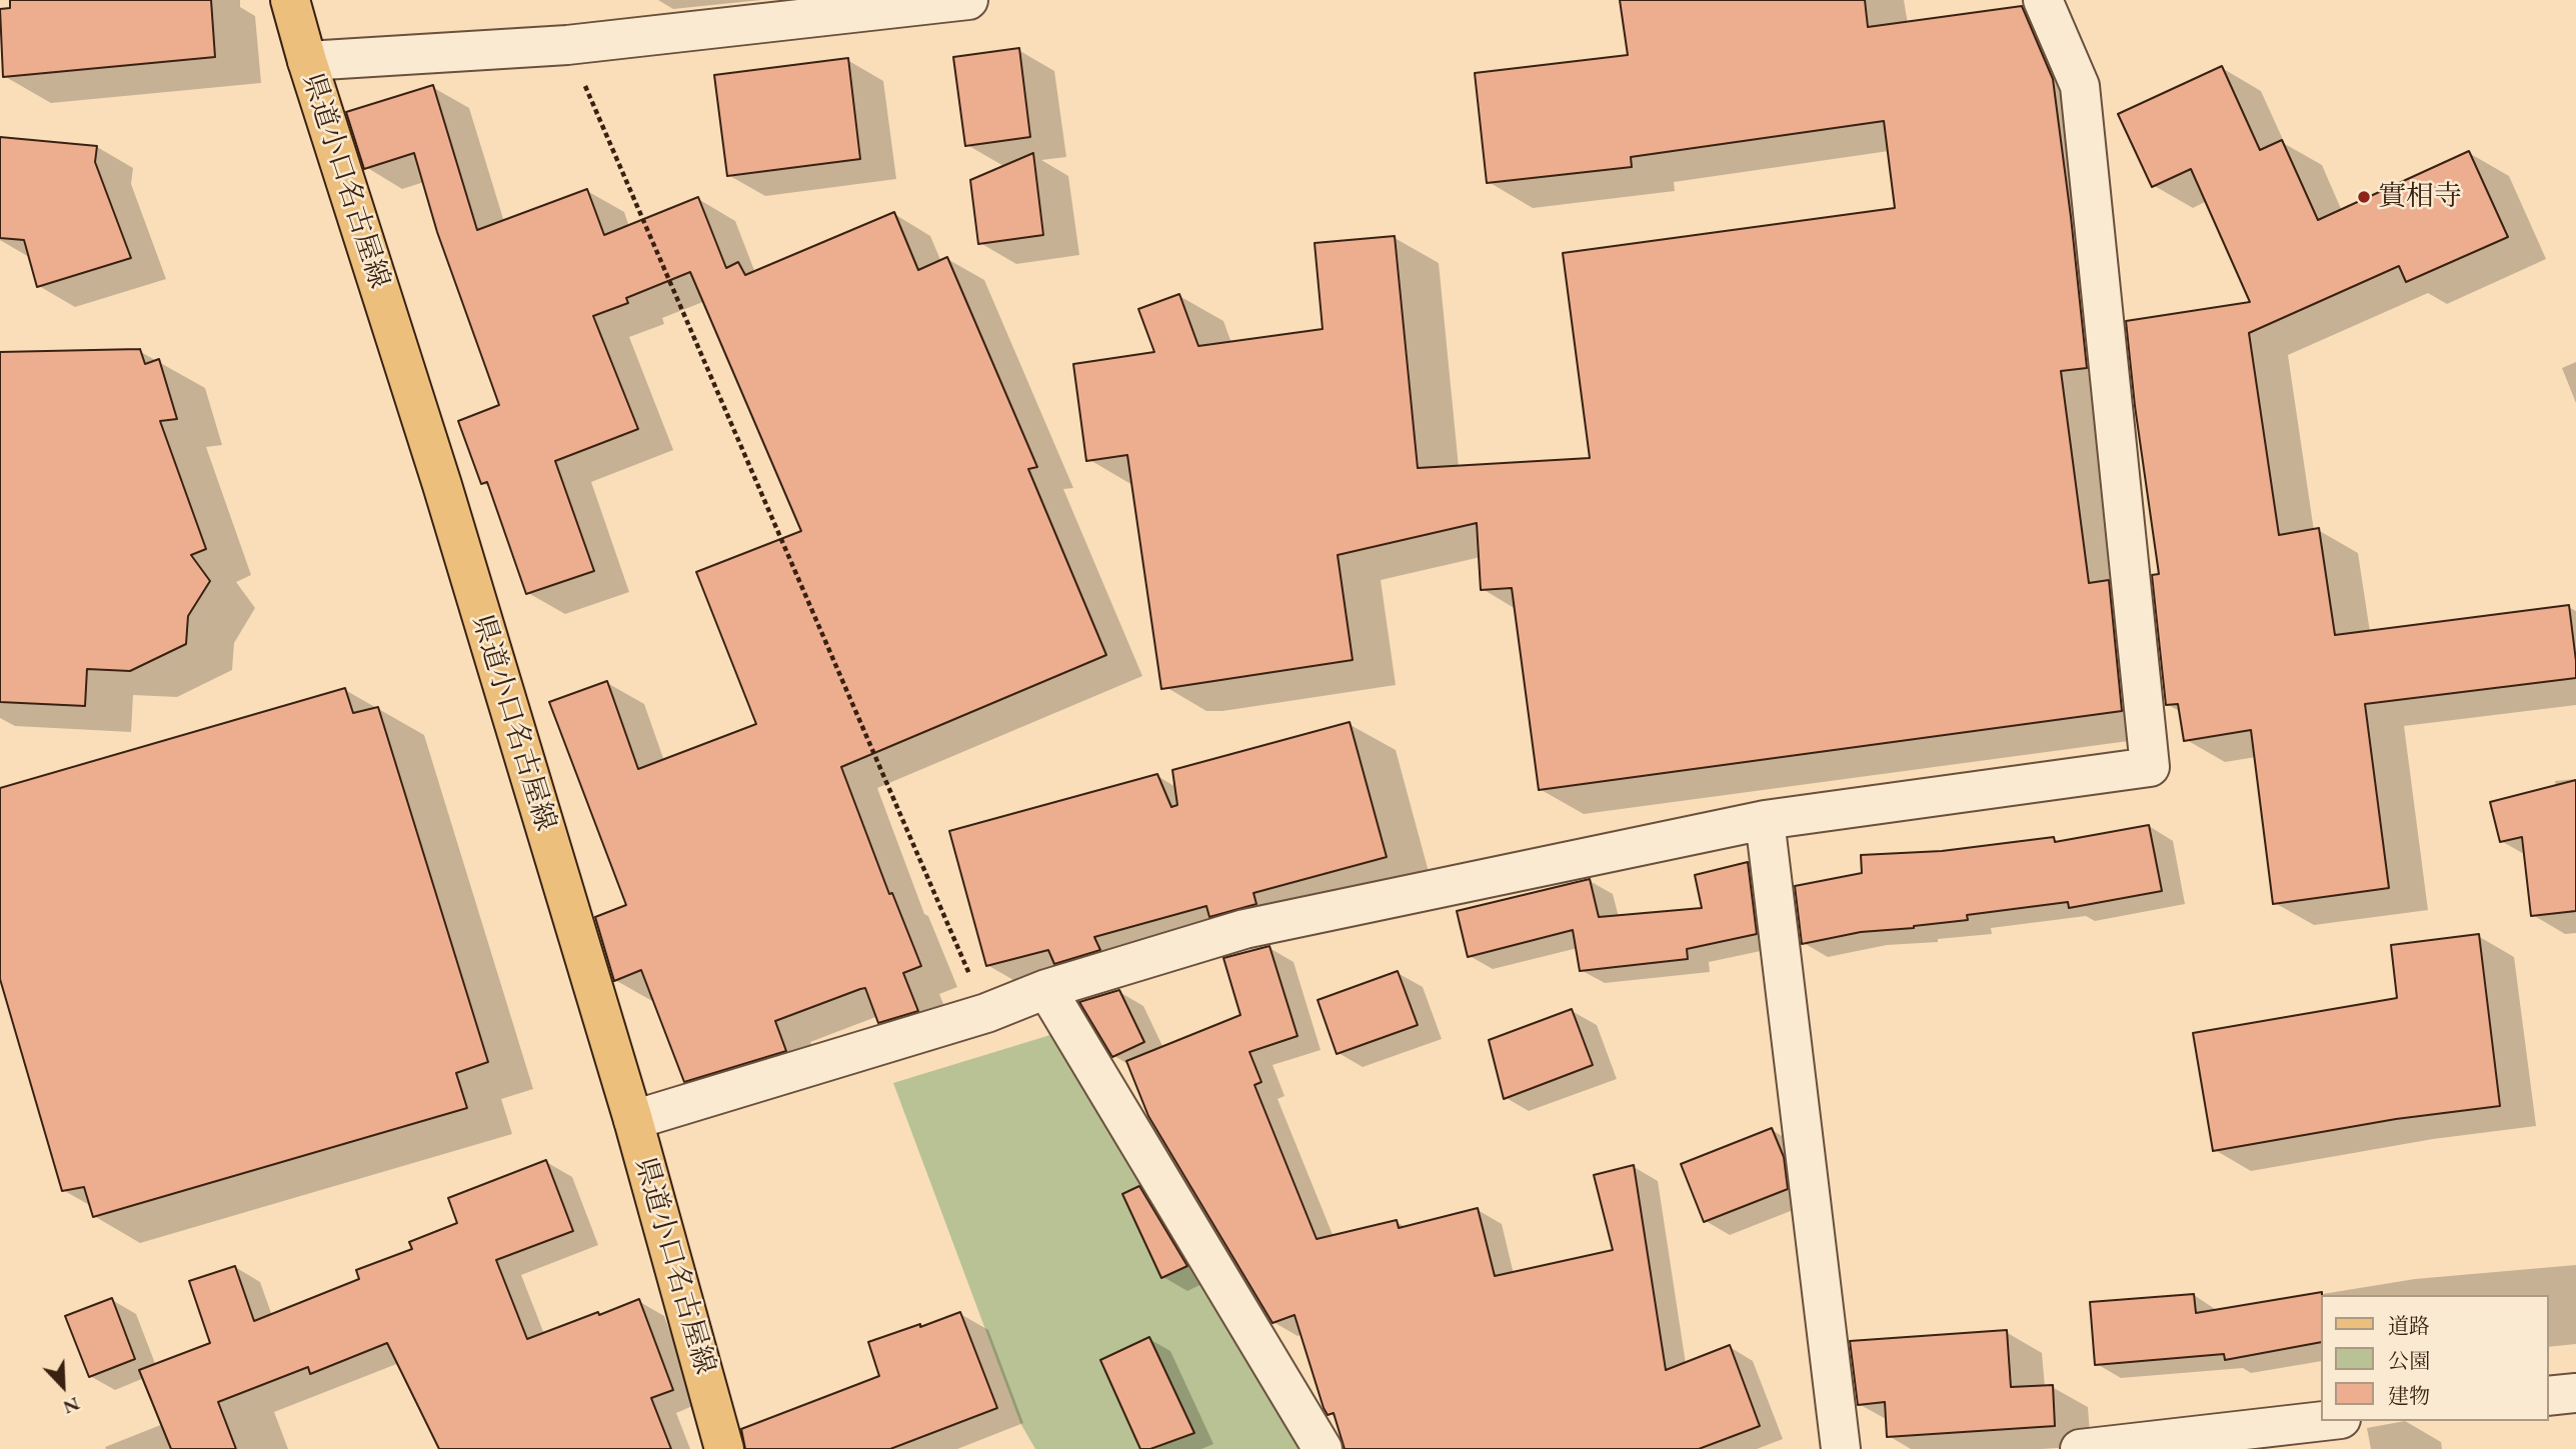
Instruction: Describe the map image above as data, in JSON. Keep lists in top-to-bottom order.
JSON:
{
  "streets": {
    "main road": ["県道小口名古屋線"]
  },
  "places": ["實相寺"],
  "legend": ["道路", "公園", "建物"],
  "north": "bottom right"
}
